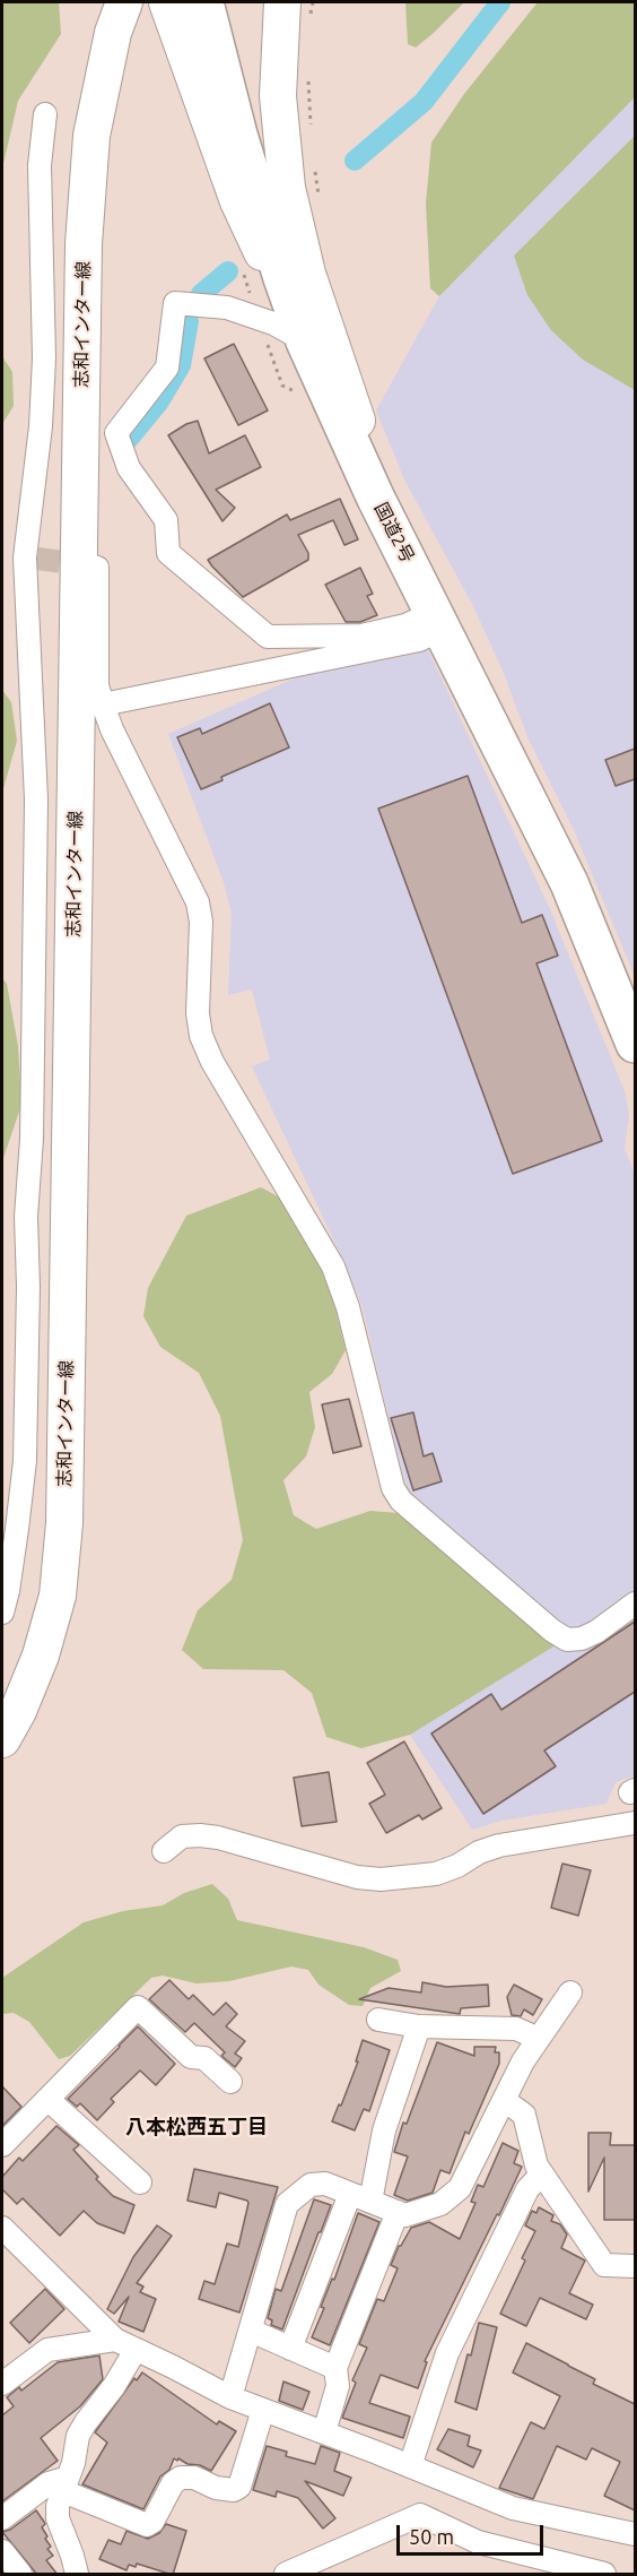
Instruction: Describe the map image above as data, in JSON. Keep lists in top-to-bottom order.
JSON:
{
  "streets": {
    "highway": ["国道2号"],
    "main road": ["志和インター線"]
  },
  "districts": ["八本松西五丁目"],
  "scale_bar": "50 m"
}
